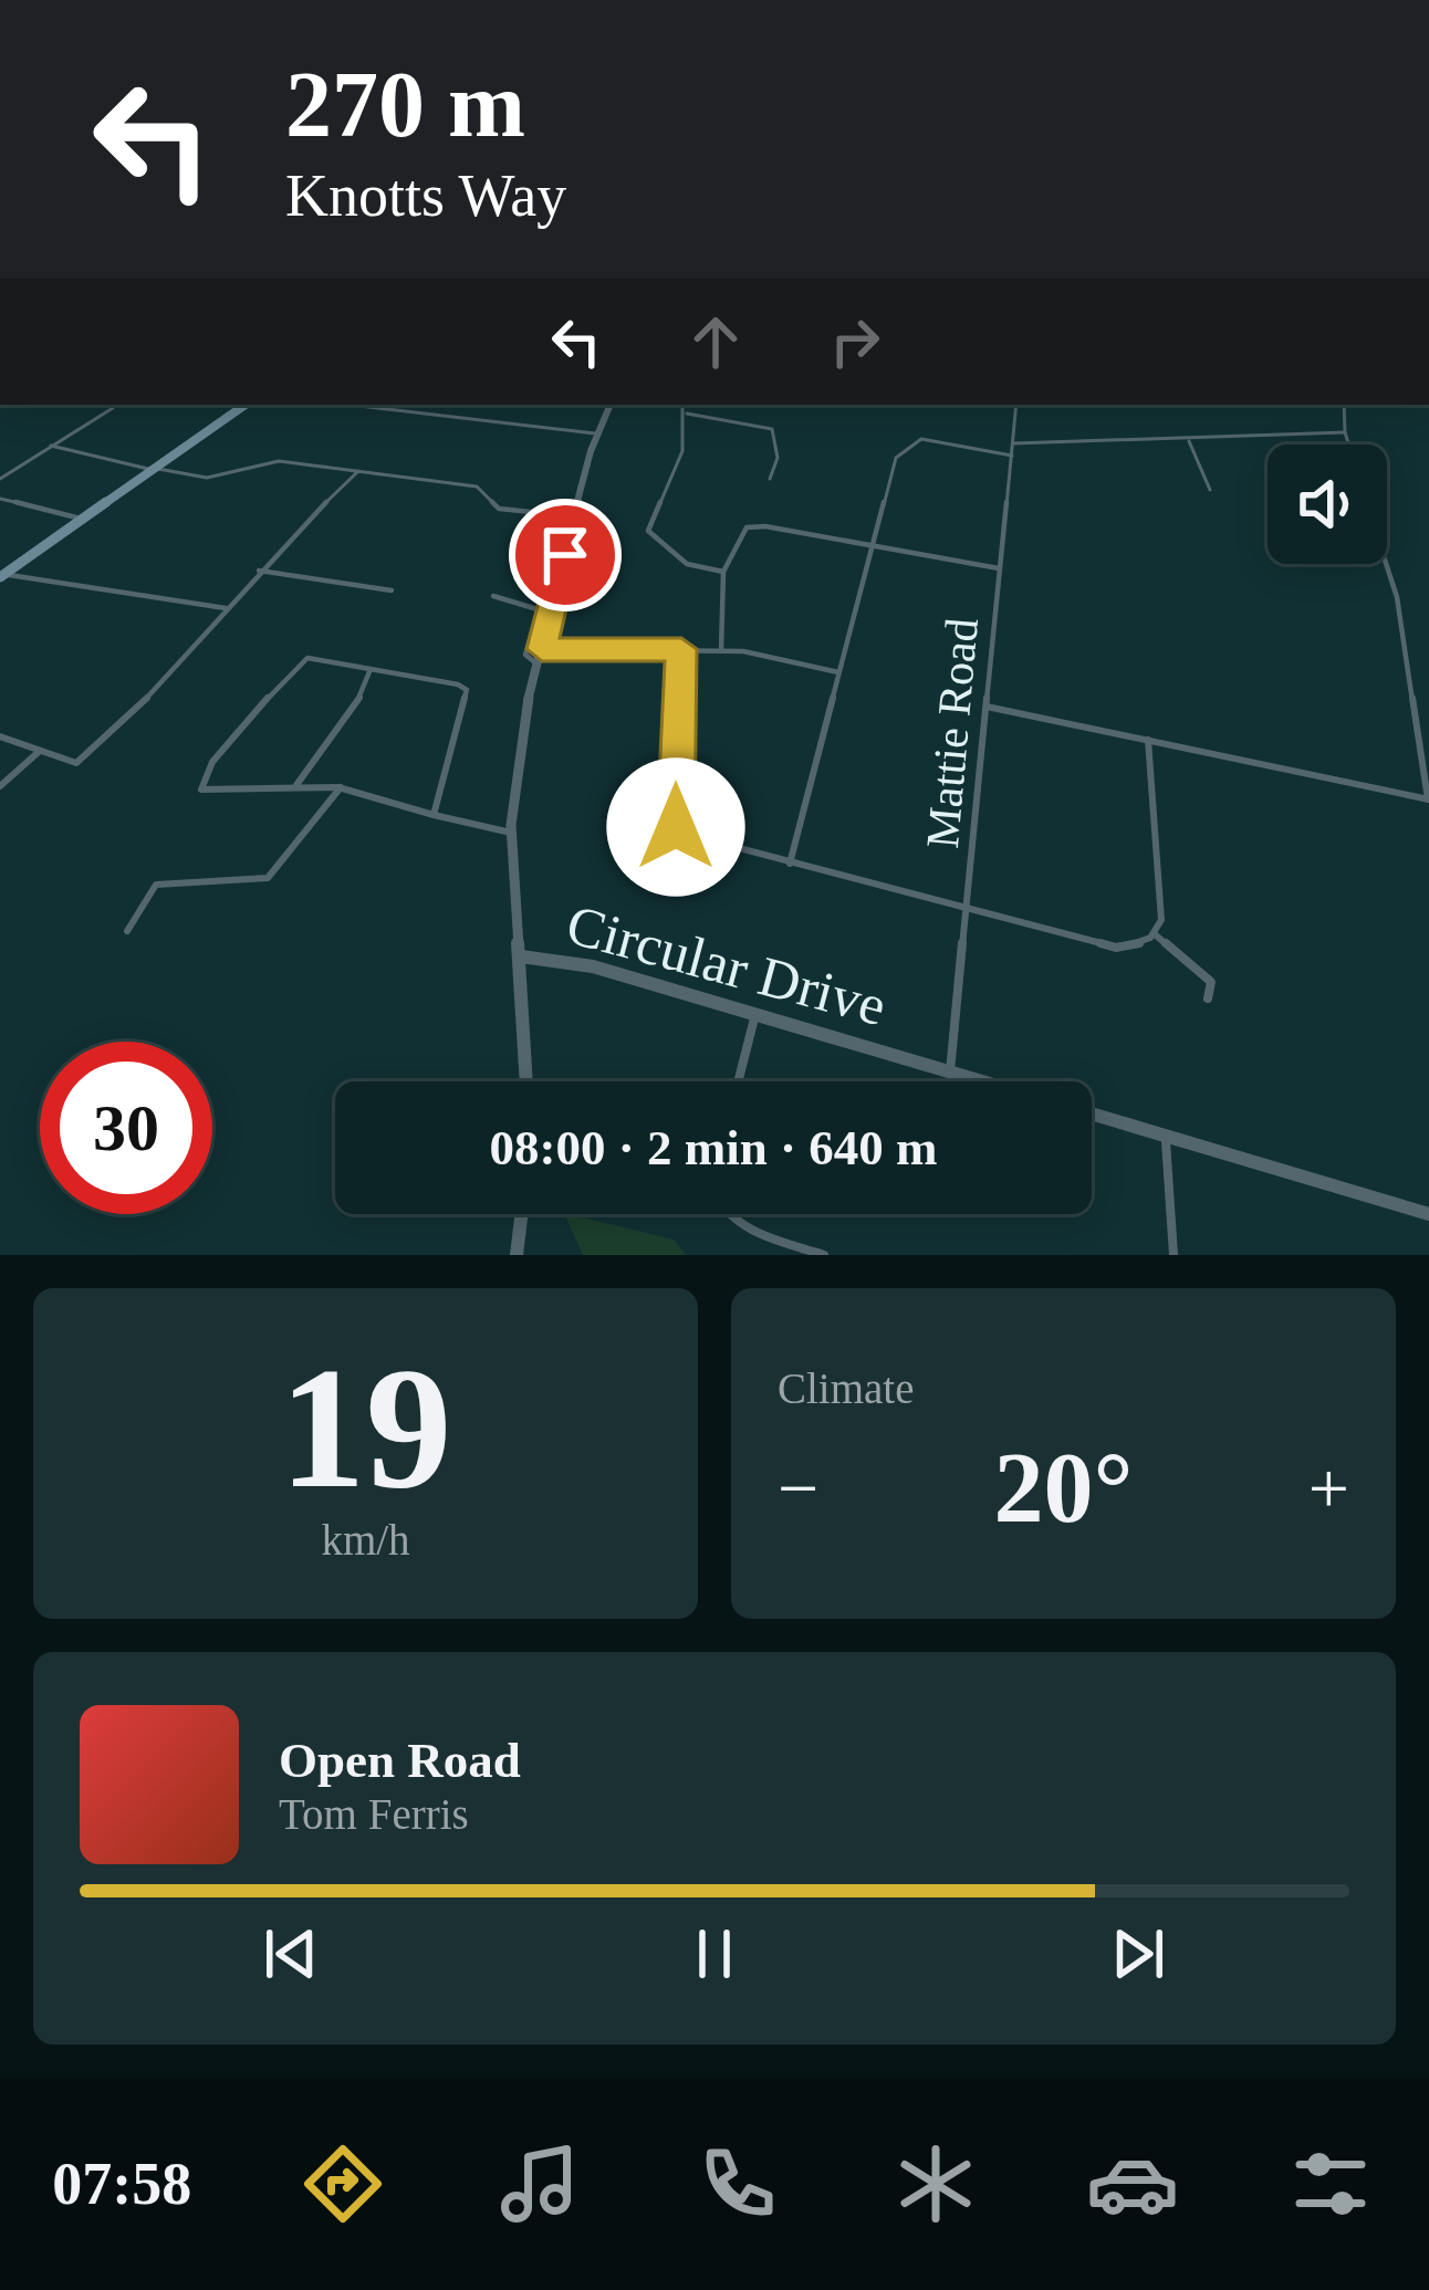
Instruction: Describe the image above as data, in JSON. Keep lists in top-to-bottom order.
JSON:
{
  "streets": {
    "street": ["Mattie Road", "Circular Drive"]
  },
  "crossings": [
    ["Mattie Road", "Circular Drive"]
  ],
  "page": {
    "turn": ["270 m", "Knotts Way"],
    "limit": "30",
    "trip": "08:00 · 2 min · 640 m",
    "tile": [
      ["19", "km/h"],
      "Climate"
    ],
    "heat": ["−", "20°", "+"],
    "song": ["Open Road", "Tom Ferris"],
    "tabs": "07:58"
  }
}
